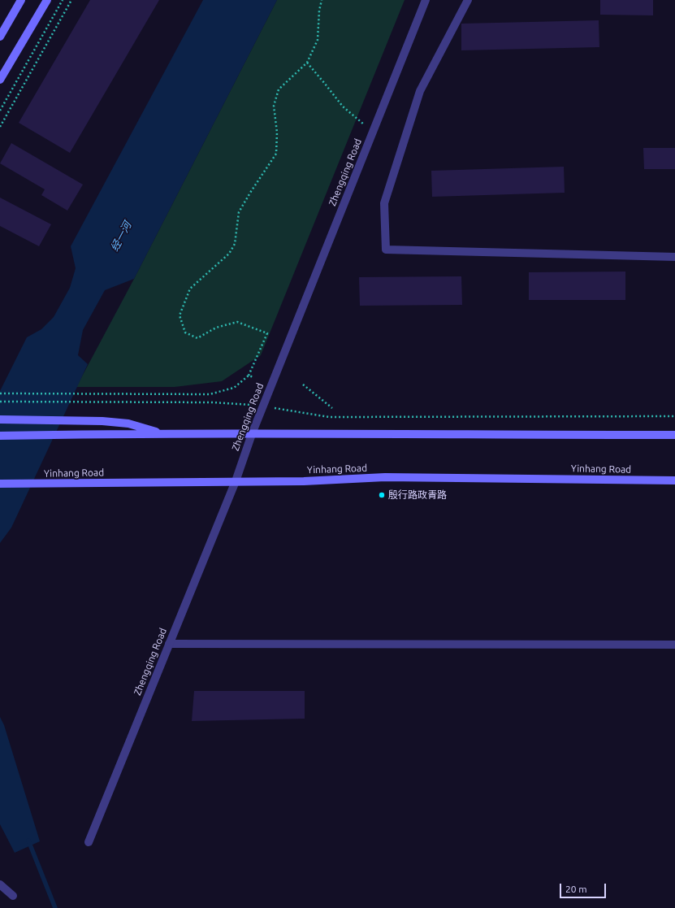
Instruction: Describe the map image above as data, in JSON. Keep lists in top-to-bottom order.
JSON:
{
  "streets": {
    "main road": ["Yinhang Road"],
    "street": ["Zhengqing Road"]
  },
  "crossings": [
    ["Zhengqing Road", "Yinhang Road"]
  ],
  "water": ["经一河"],
  "places": ["殷行路政青路"],
  "scale_bar": "20 m"
}
